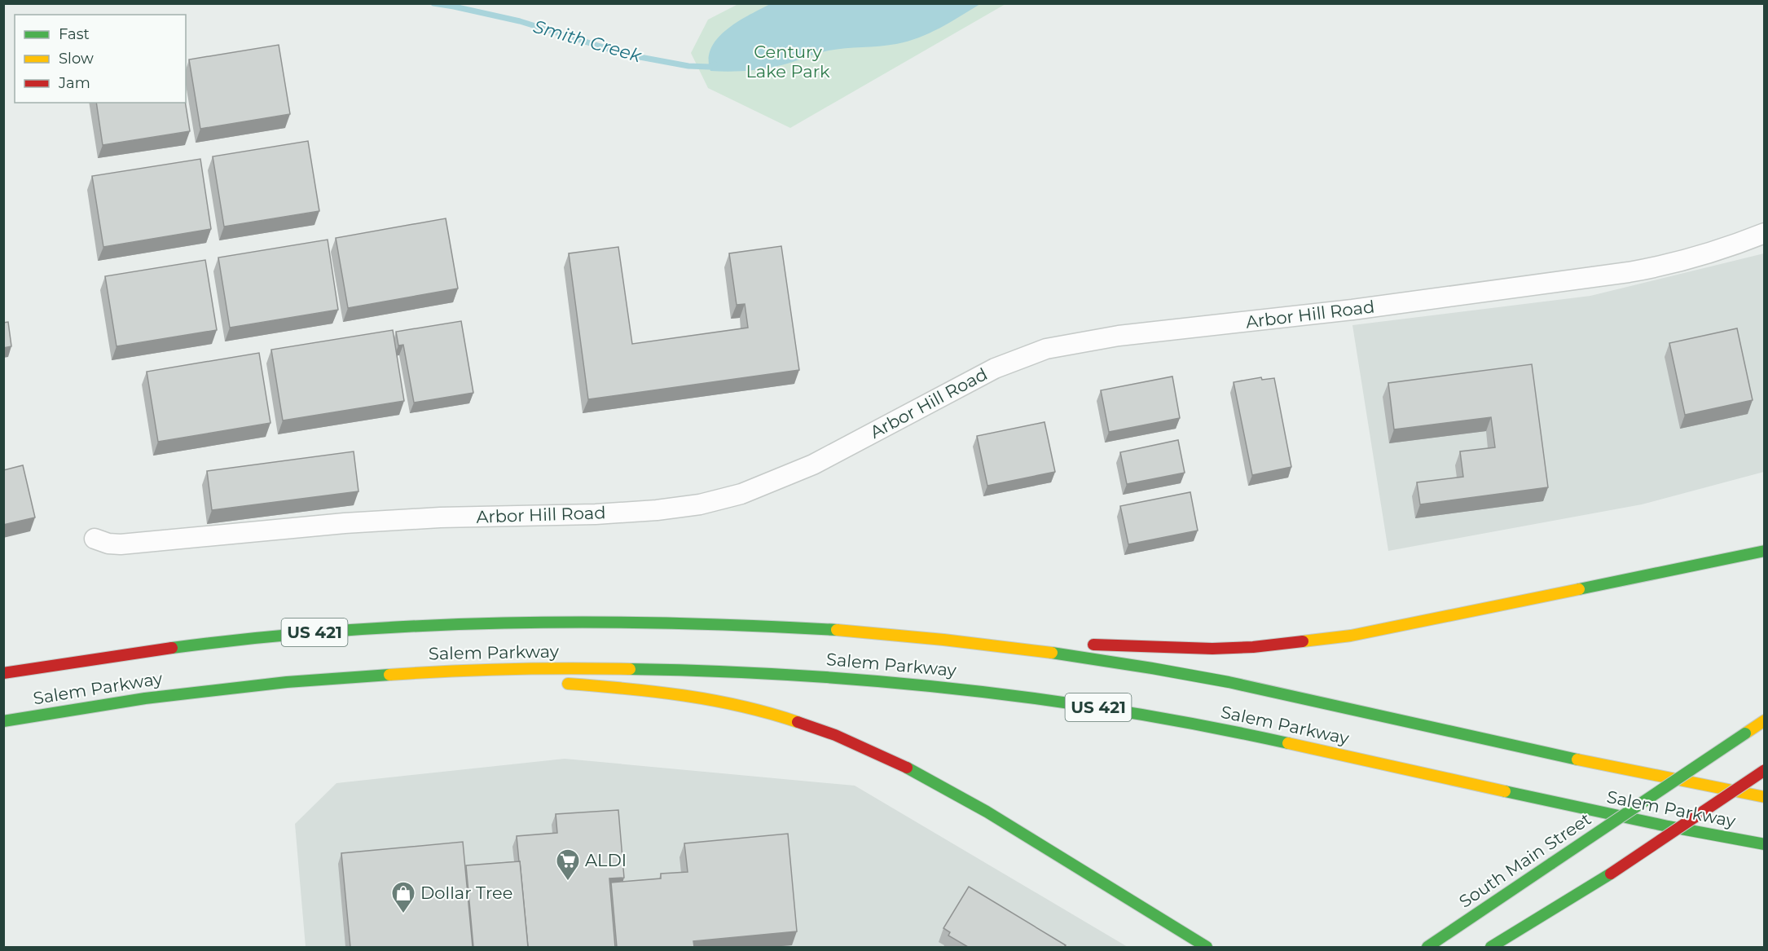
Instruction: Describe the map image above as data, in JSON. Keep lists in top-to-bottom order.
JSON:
{
  "streets": {
    "main road": ["US 421", "Salem Parkway", "South Main Street"],
    "street": ["Arbor Hill Road"]
  },
  "water": ["Smith Creek"],
  "parks": ["Century Lake Park"],
  "places": {
    "supermarket": ["ALDI"],
    "shop": ["Dollar Tree"]
  },
  "legend": ["Fast", "Slow", "Jam"]
}
